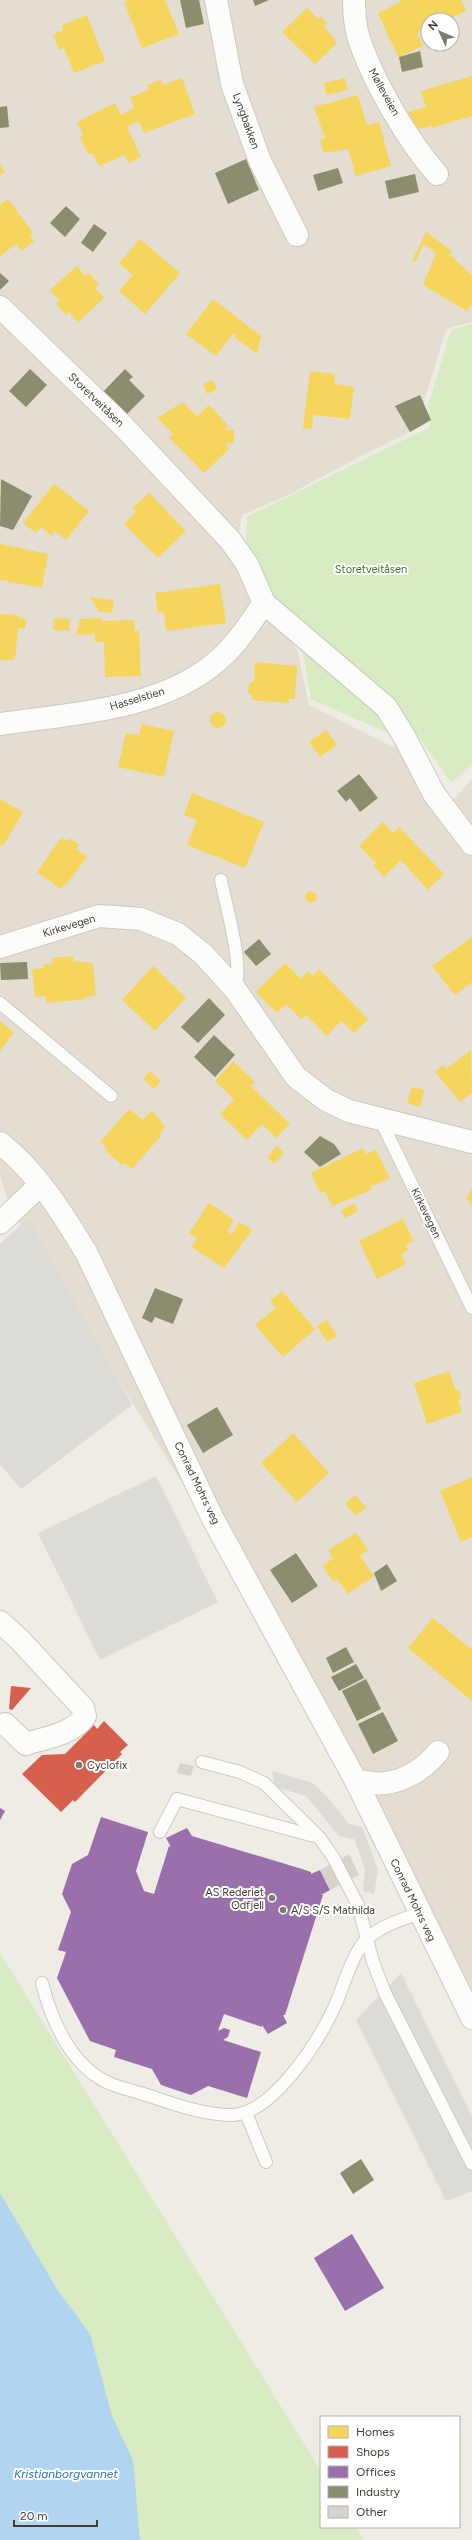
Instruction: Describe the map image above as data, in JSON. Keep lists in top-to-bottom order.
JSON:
{
  "streets": {
    "street": [
      "Mølleveien",
      "Lyngbakken",
      "Storetveitåsen",
      "Hasselstien",
      "Kirkevegen",
      "Conrad Mohrs veg"
    ]
  },
  "crossings": [
    ["Storetveitåsen", "Hasselstien"]
  ],
  "water": ["Kristianborgvannet"],
  "parks": ["Storetveitåsen"],
  "places": ["Cyclofix", "AS Rederiet Odfjell", "A/S S/S Mathilda"],
  "legend": [
    "Homes",
    "Shops",
    "Offices",
    "Industry",
    "Other"
  ],
  "scale_bar": "20 m",
  "north": "top left"
}
